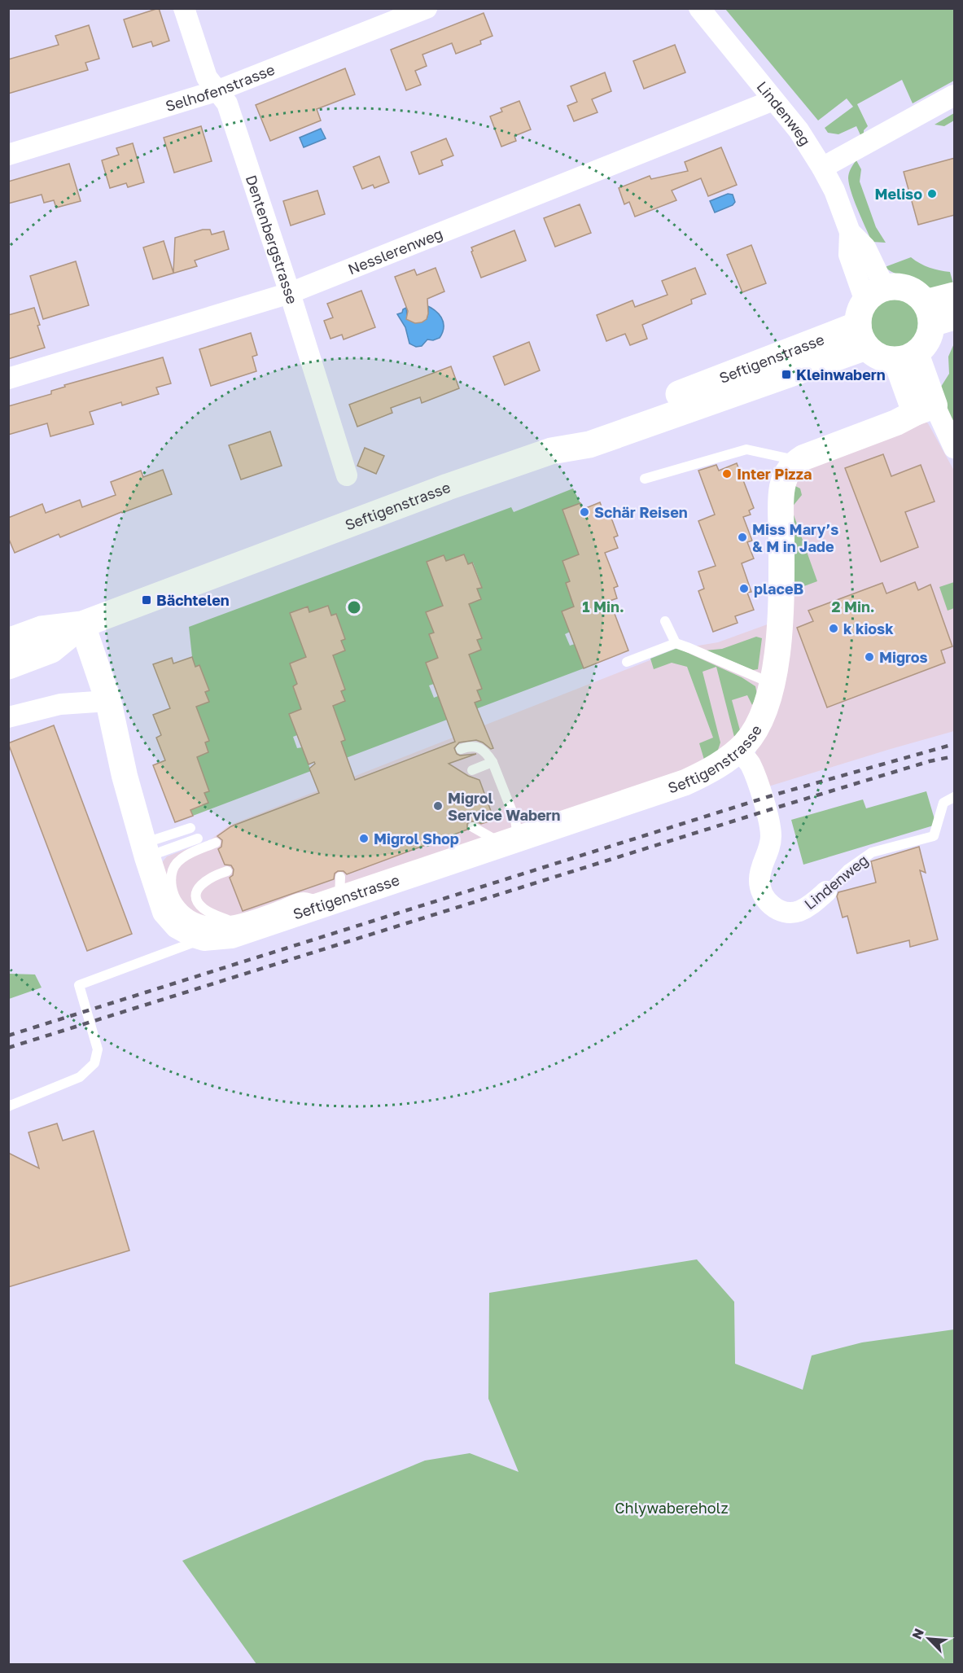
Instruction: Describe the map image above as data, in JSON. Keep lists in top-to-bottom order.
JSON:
{
  "streets": {
    "main road": ["Seftigenstrasse"],
    "street": [
      "Selhofenstrasse",
      "Lindenweg",
      "Dentenbergstrasse",
      "Nesslerenweg"
    ]
  },
  "crossings": [
    ["Selhofenstrasse", "Dentenbergstrasse"],
    ["Lindenweg", "Nesslerenweg"],
    ["Lindenweg", "Seftigenstrasse"],
    ["Dentenbergstrasse", "Nesslerenweg"]
  ],
  "parks": ["Chlywabereholz"],
  "places": {
    "other": [
      "Meliso",
      "Inter Pizza",
      "Schär Reisen",
      "Miss Mary’s & M in Jade",
      "placeB",
      "k kiosk",
      "Migros",
      "Migrol Service Wabern",
      "Migrol Shop"
    ],
    "transit": ["Kleinwabern", "Bächtelen"]
  },
  "north": "top left",
  "rings": ["1 Min.", "2 Min."]
}
